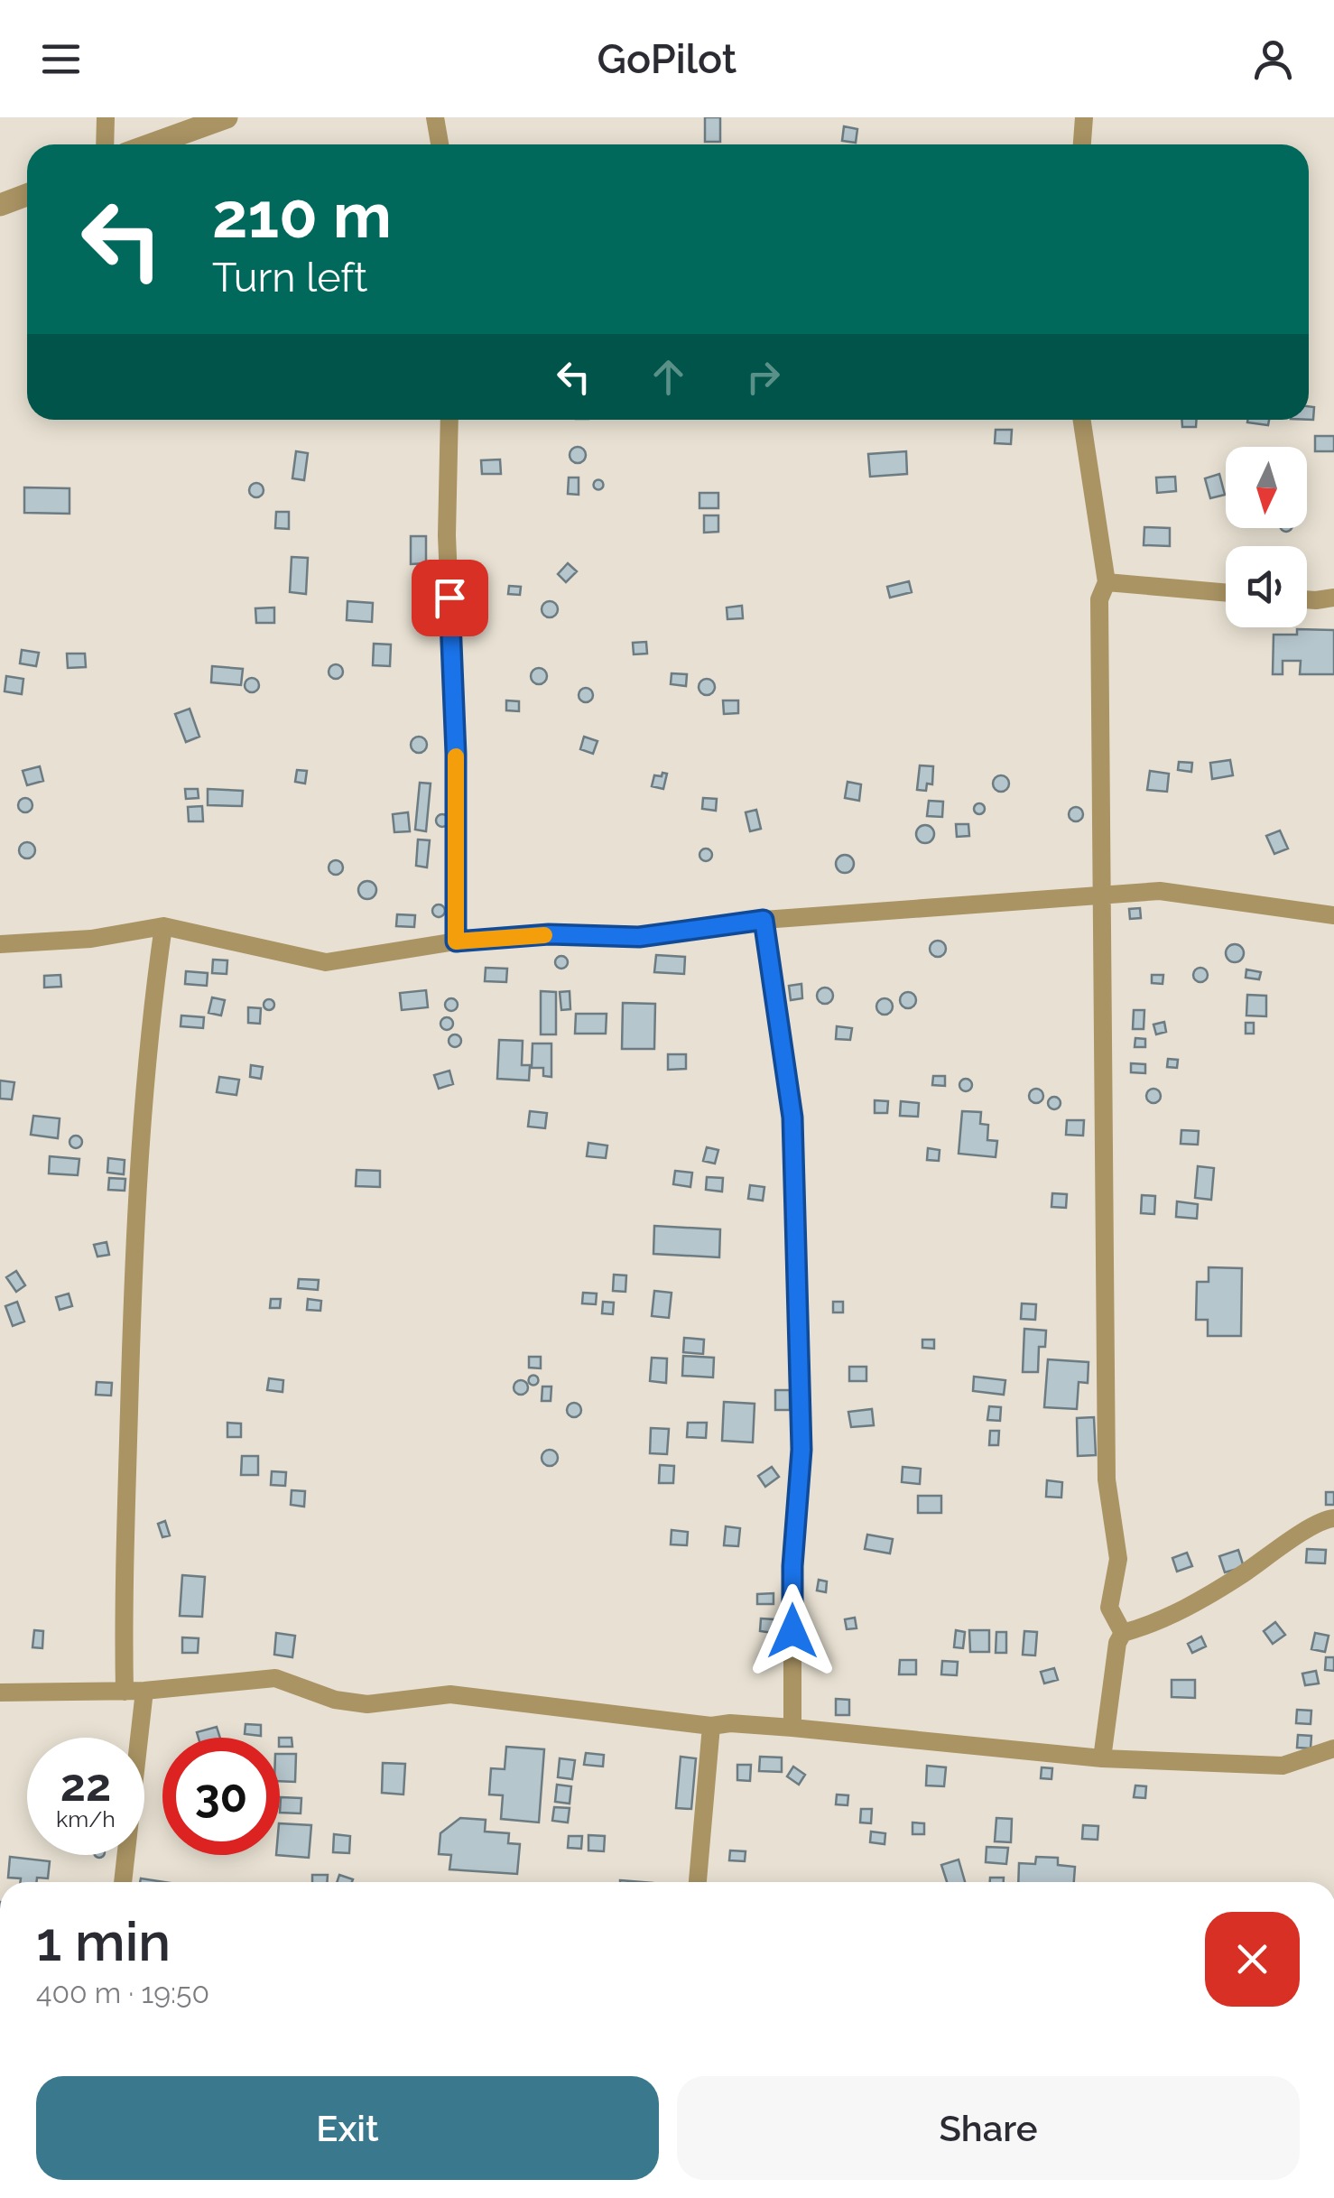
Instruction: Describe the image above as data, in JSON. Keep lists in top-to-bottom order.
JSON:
{
  "north": "bottom",
  "page": {
    "header": "GoPilot",
    "turn": ["210 m", "Turn left"],
    "speed": "22 km/h",
    "limit": "30",
    "heading": ["1 min", "400 m · 19:50"],
    "buttons": ["Exit", "Share"]
  }
}
